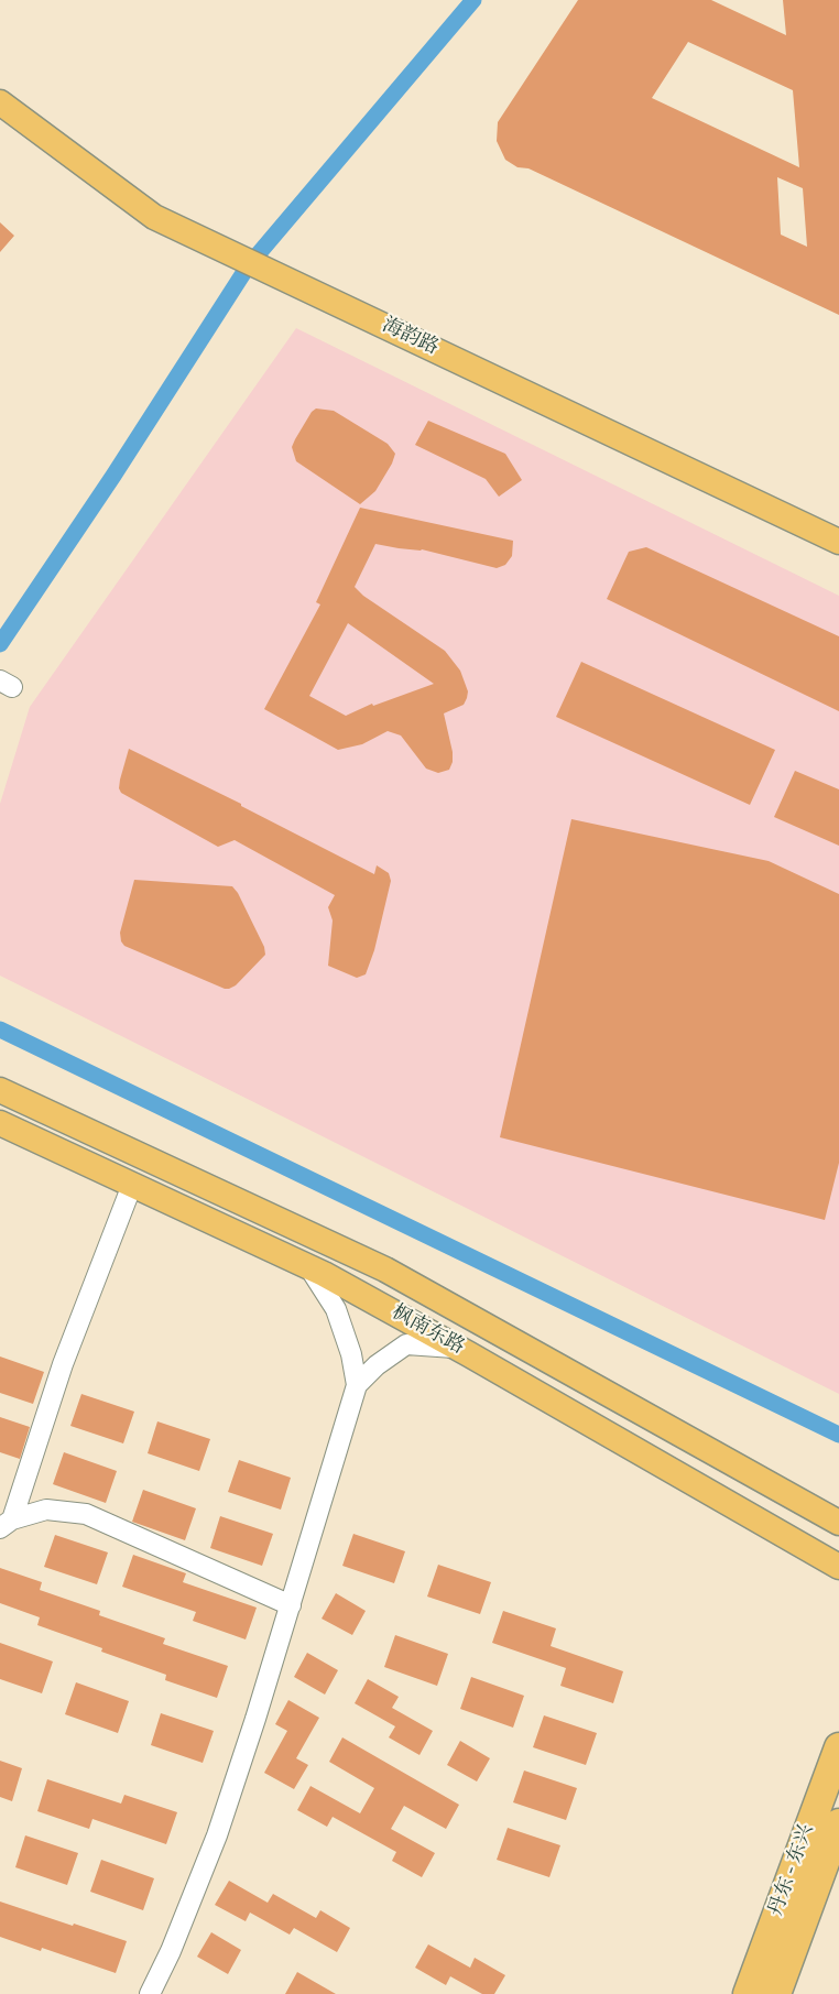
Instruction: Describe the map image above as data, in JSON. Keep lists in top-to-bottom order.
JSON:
{
  "streets": {
    "highway": ["丹东 - 东兴"],
    "main road": ["海韵路", "枫南东路"]
  }
}
